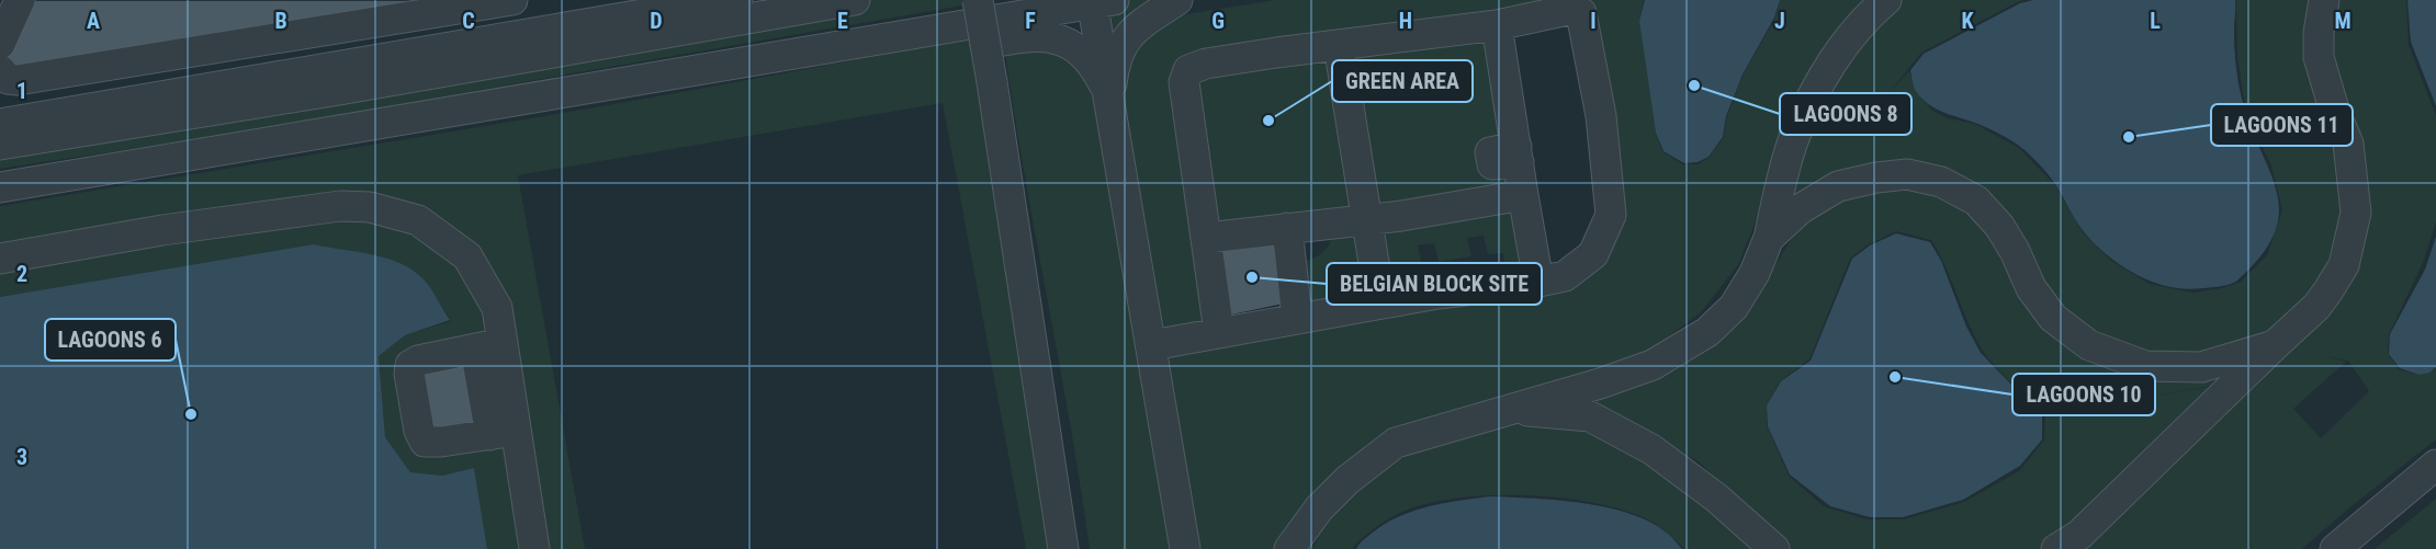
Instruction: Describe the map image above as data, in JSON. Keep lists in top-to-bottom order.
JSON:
{
  "places": [
    "LAGOONS 8",
    "GREEN AREA",
    "LAGOONS 11",
    "BELGIAN BLOCK SITE",
    "LAGOONS 10",
    "LAGOONS 6"
  ],
  "grid": {
    "columns": [
      "A",
      "B",
      "C",
      "D",
      "E",
      "F",
      "G",
      "H",
      "I",
      "J",
      "K",
      "L",
      "M"
    ],
    "rows": ["1", "2", "3"]
  }
}
